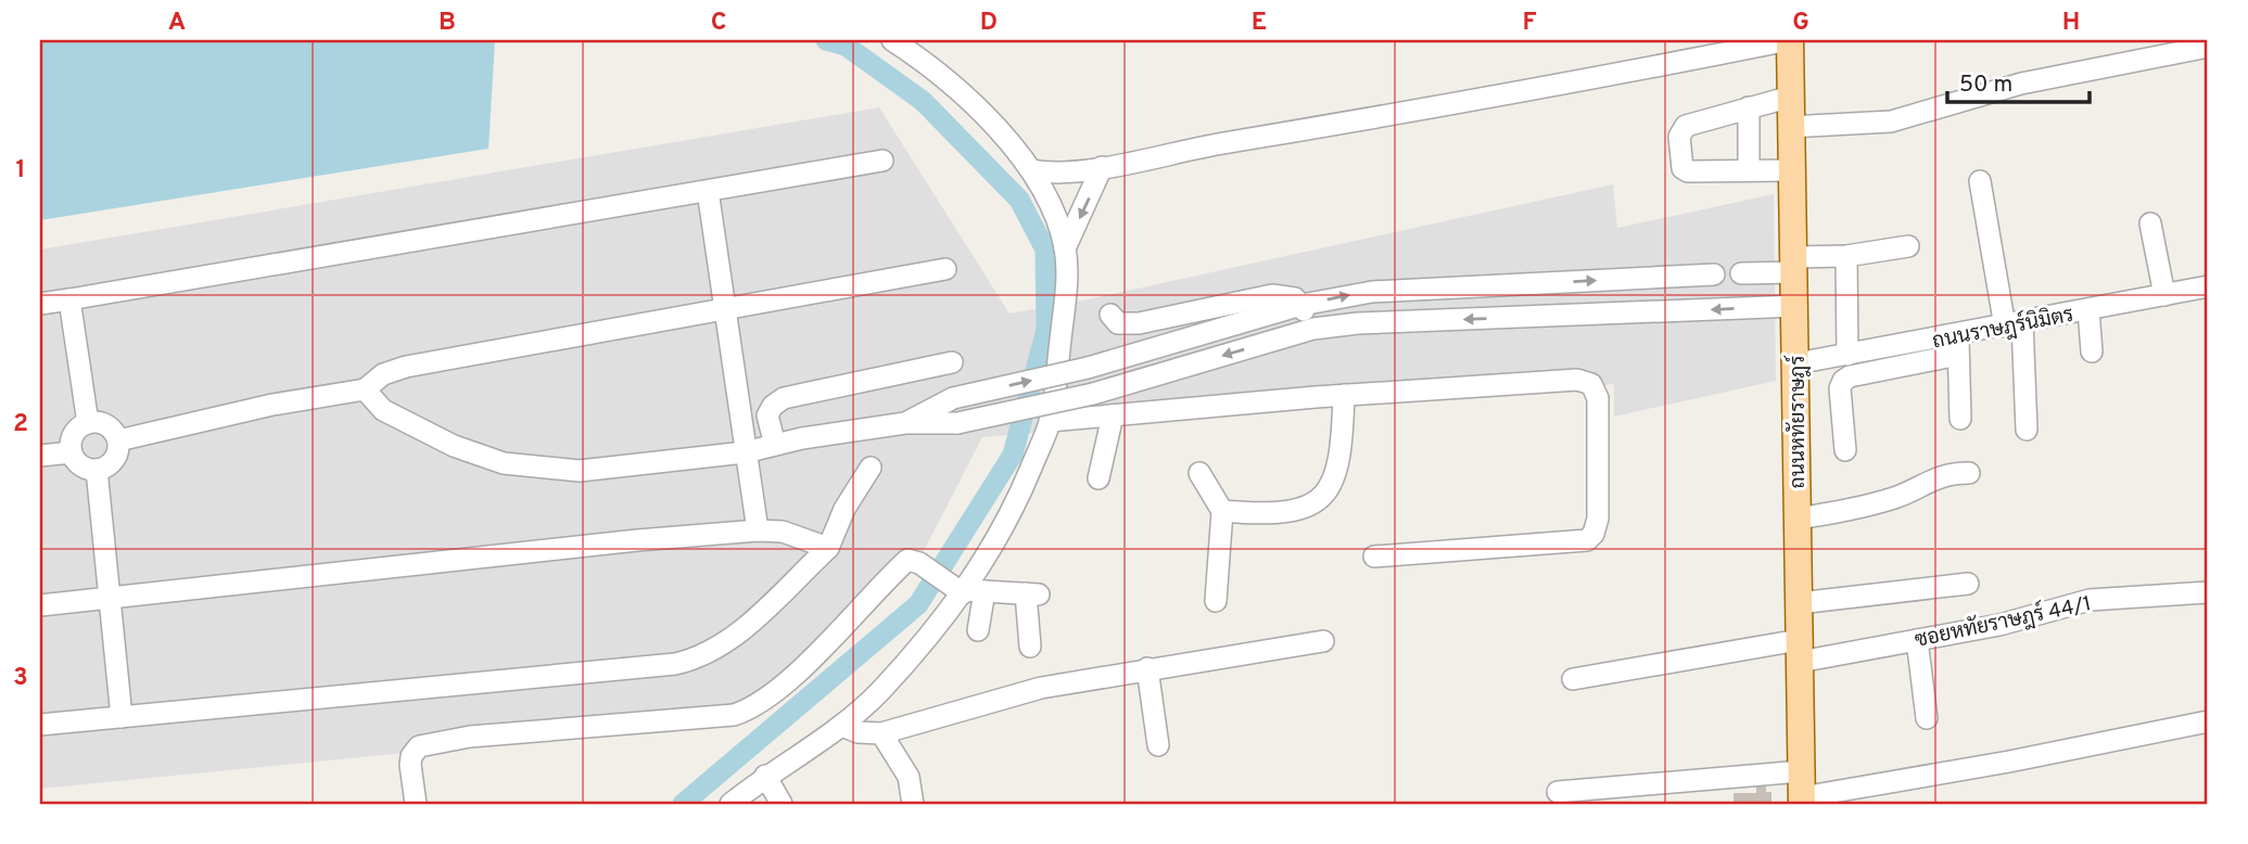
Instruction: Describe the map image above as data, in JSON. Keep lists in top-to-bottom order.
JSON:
{
  "streets": {
    "main road": ["ถนนหทัยราษฎร์"],
    "street": ["ถนนราษฎร์นิมิตร", "ซอยหทัยราษฎร์ 44/1"]
  },
  "crossings": [
    ["ถนนราษฎร์นิมิตร", "ถนนหทัยราษฎร์"],
    ["ถนนหทัยราษฎร์", "ซอยหทัยราษฎร์ 44/1"]
  ],
  "scale_bar": "50 m",
  "grid": {
    "columns": [
      "A",
      "B",
      "C",
      "D",
      "E",
      "F",
      "G",
      "H"
    ],
    "rows": ["1", "2", "3"]
  }
}
